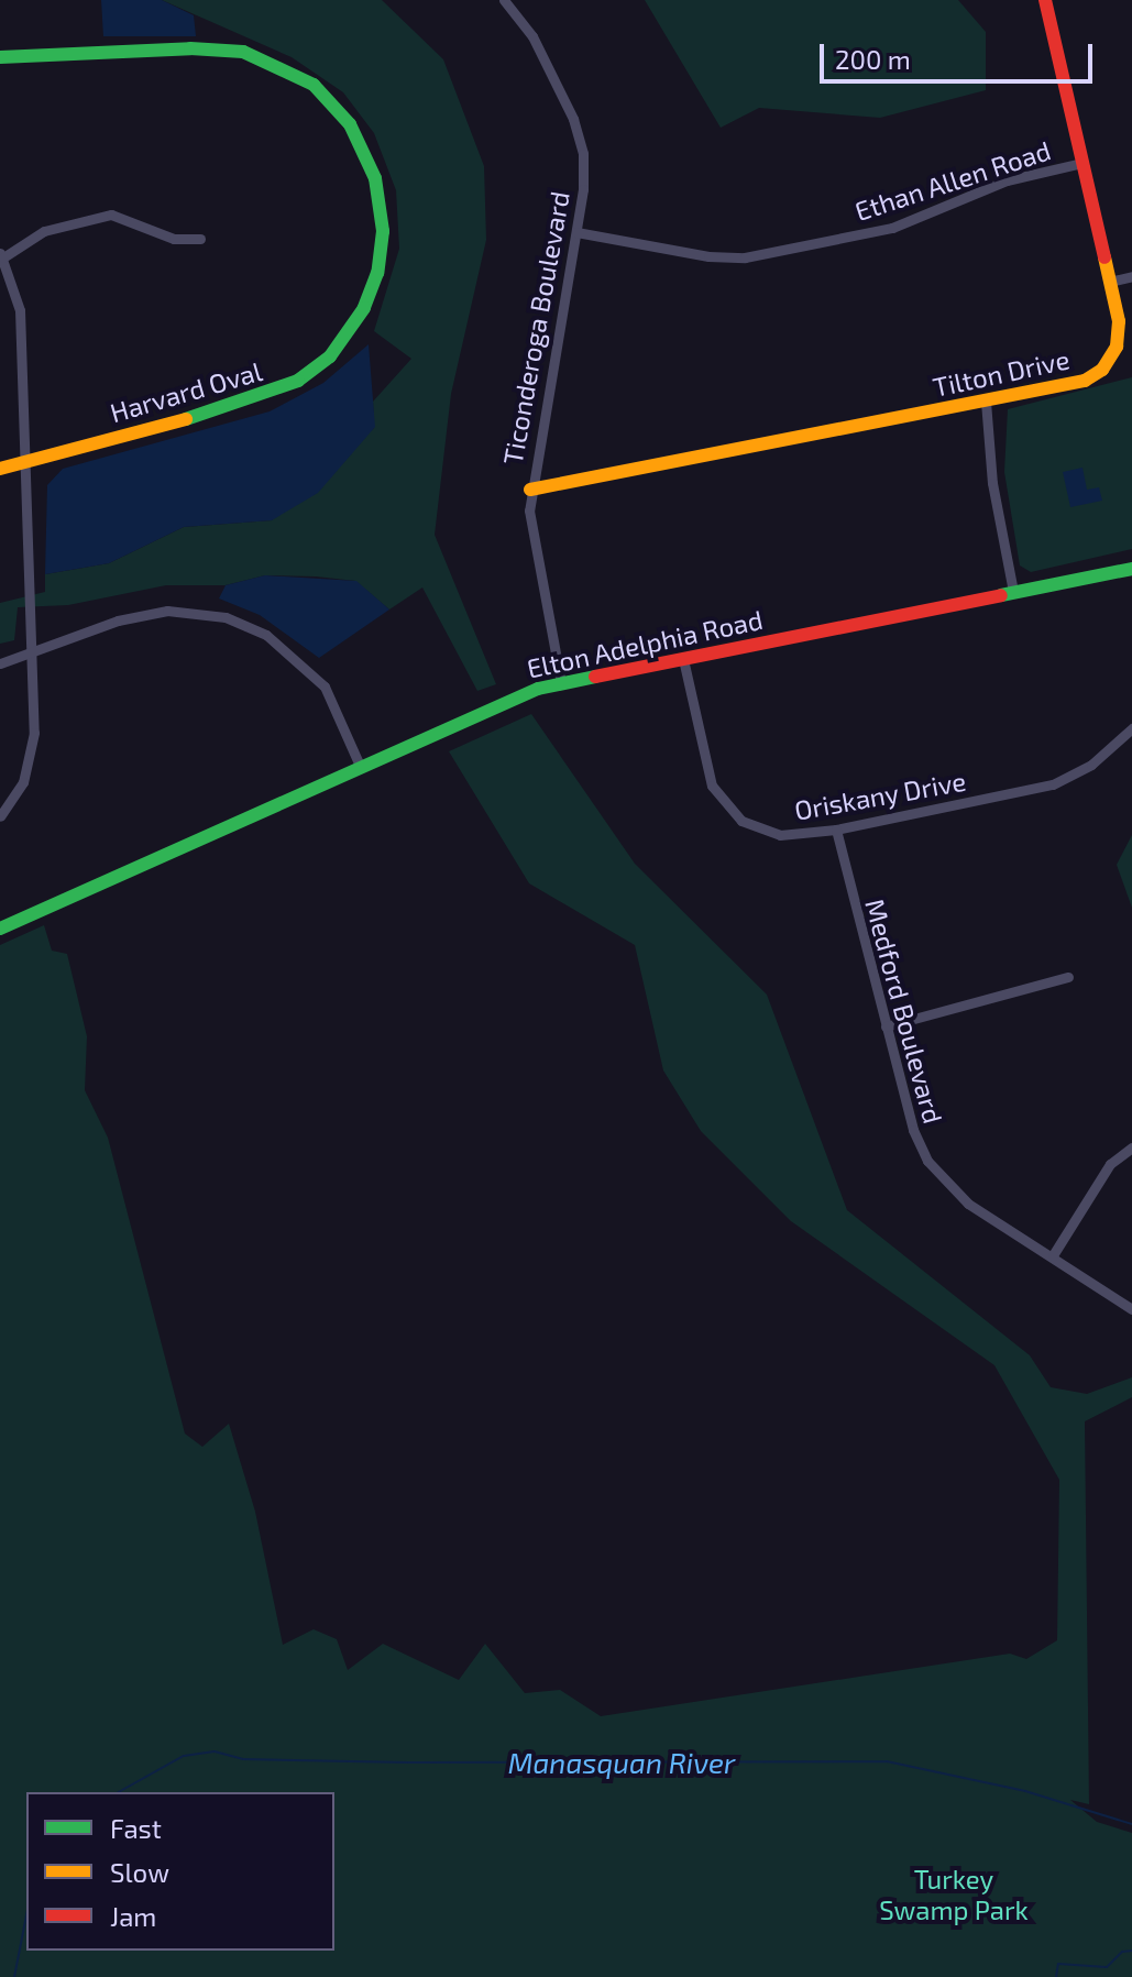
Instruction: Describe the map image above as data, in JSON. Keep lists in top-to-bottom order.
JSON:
{
  "streets": {
    "street": [
      "Ethan Allen Road",
      "Ticonderoga Boulevard",
      "Tilton Drive",
      "Harvard Oval",
      "Elton Adelphia Road",
      "Oriskany Drive",
      "Medford Boulevard"
    ]
  },
  "crossings": [
    ["Ethan Allen Road", "Ticonderoga Boulevard"],
    ["Ethan Allen Road", "Tilton Drive"],
    ["Ticonderoga Boulevard", "Tilton Drive"],
    ["Ticonderoga Boulevard", "Elton Adelphia Road"],
    ["Elton Adelphia Road", "Oriskany Drive"],
    ["Oriskany Drive", "Medford Boulevard"]
  ],
  "water": ["Manasquan River"],
  "parks": ["Turkey Swamp Park"],
  "legend": ["Fast", "Slow", "Jam"],
  "scale_bar": "200 m"
}
